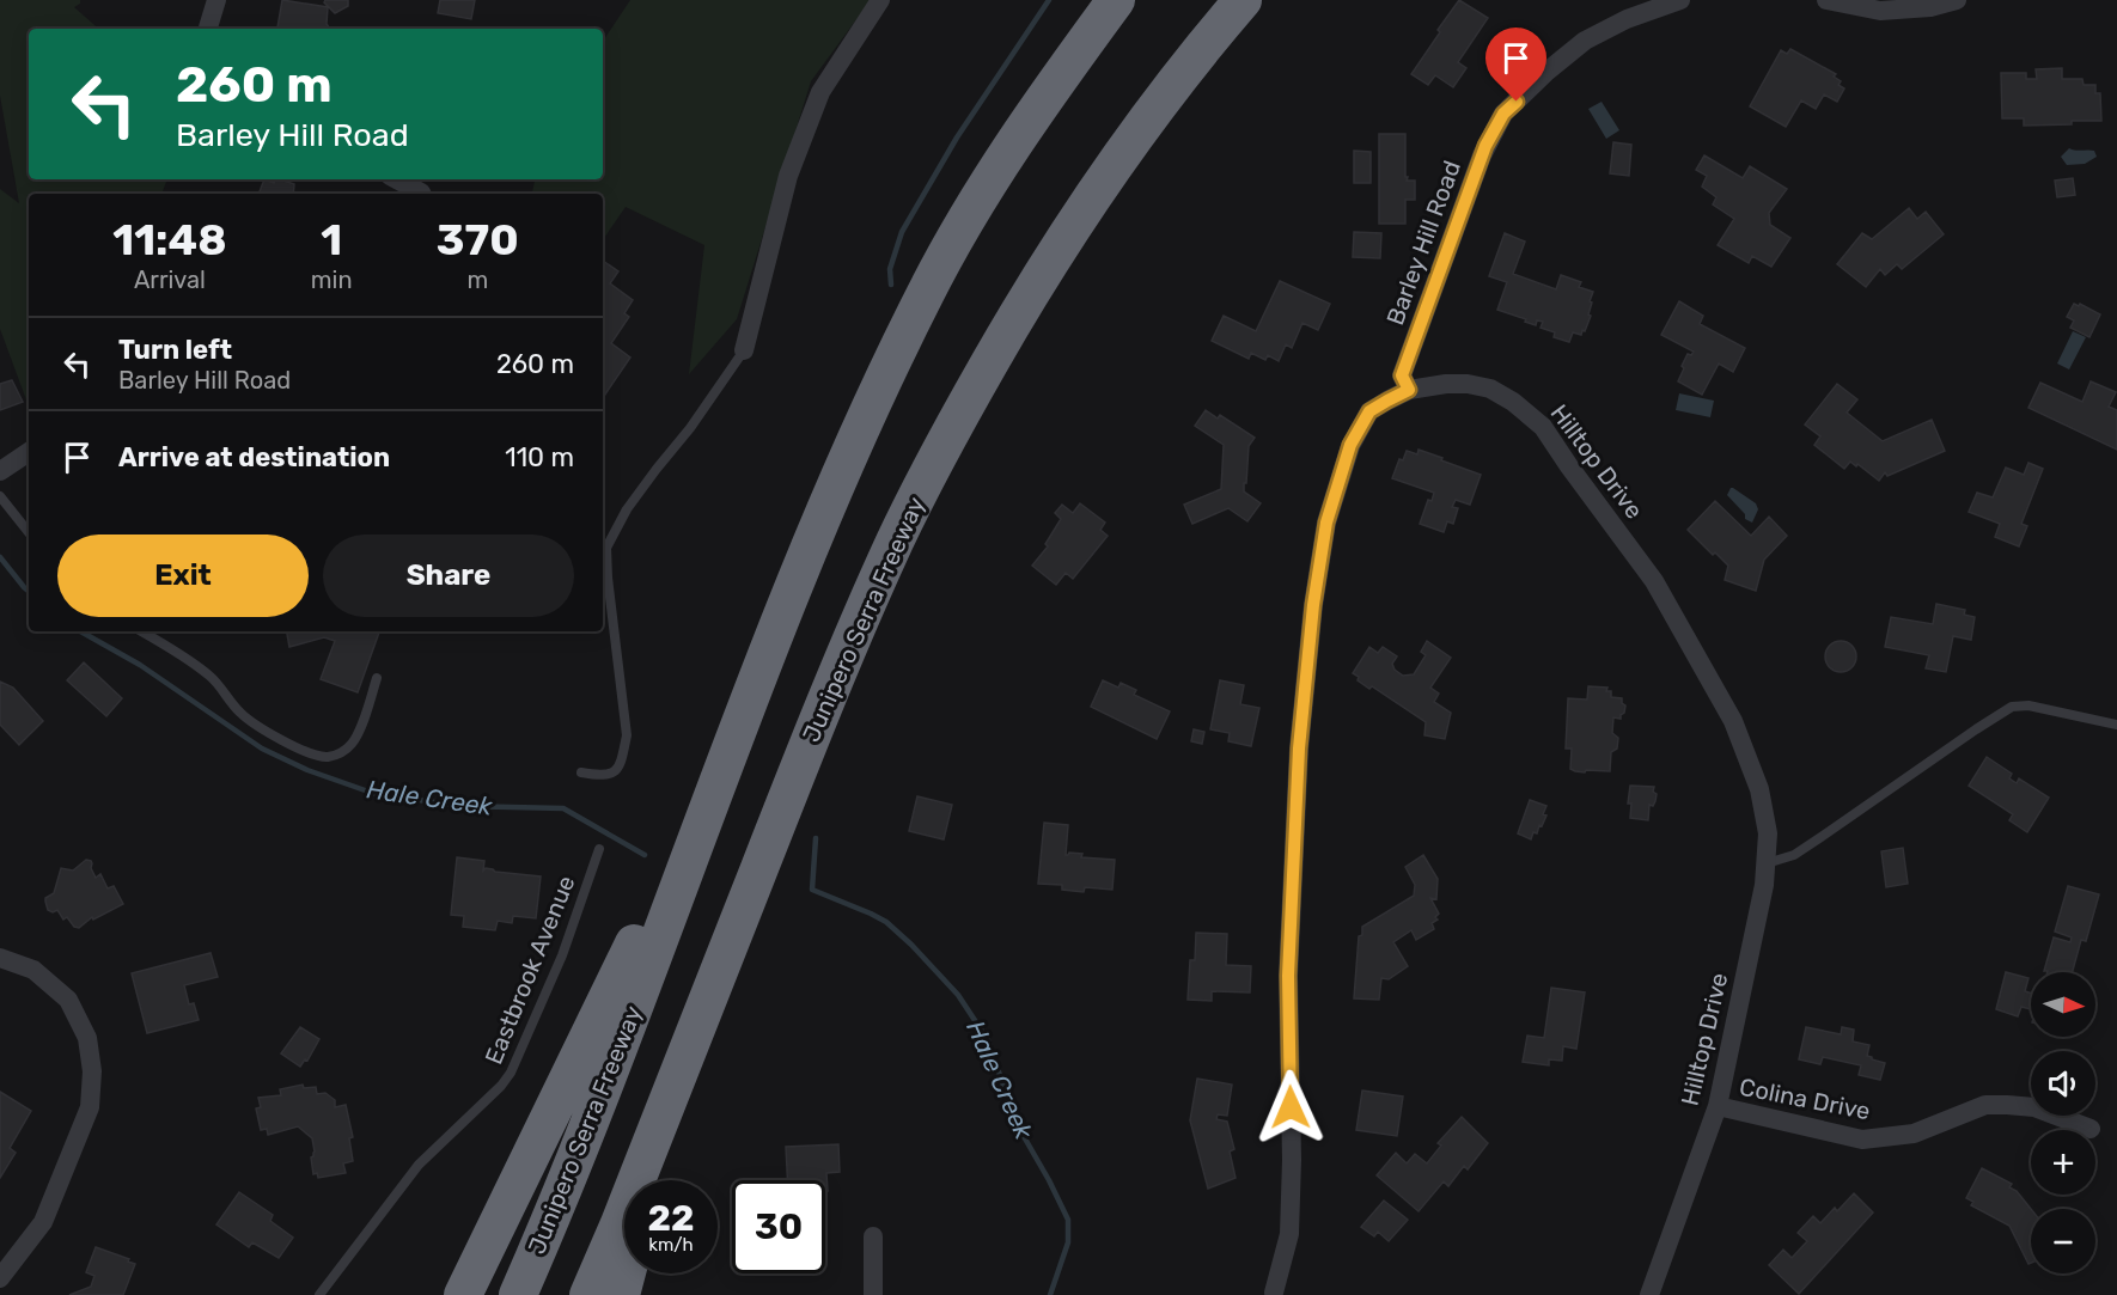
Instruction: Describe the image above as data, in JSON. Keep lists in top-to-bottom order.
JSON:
{
  "streets": {
    "highway": ["Junipero Serra Freeway"],
    "street": ["Barley Hill Road", "Hilltop Drive", "Colina Drive"],
    "lane": ["Eastbrook Avenue"]
  },
  "crossings": [
    ["Barley Hill Road", "Hilltop Drive"],
    ["Hilltop Drive", "Colina Drive"]
  ],
  "water": ["Hale Creek"],
  "north": "right",
  "page": {
    "turn": ["260 m", "Barley Hill Road"],
    "eta": [
      "11:48",
      "Arrival",
      "1",
      "min",
      "370",
      "m"
    ],
    "list": [
      {
        "name": "Turn left",
        "note": "Barley Hill Road",
        "value": "260 m"
      },
      {
        "name": "Arrive at destination",
        "value": "110 m"
      }
    ],
    "buttons": ["Exit", "Share"],
    "map_buttons": ["+", "−"],
    "speed": "22 km/h",
    "limit": "30"
  }
}
